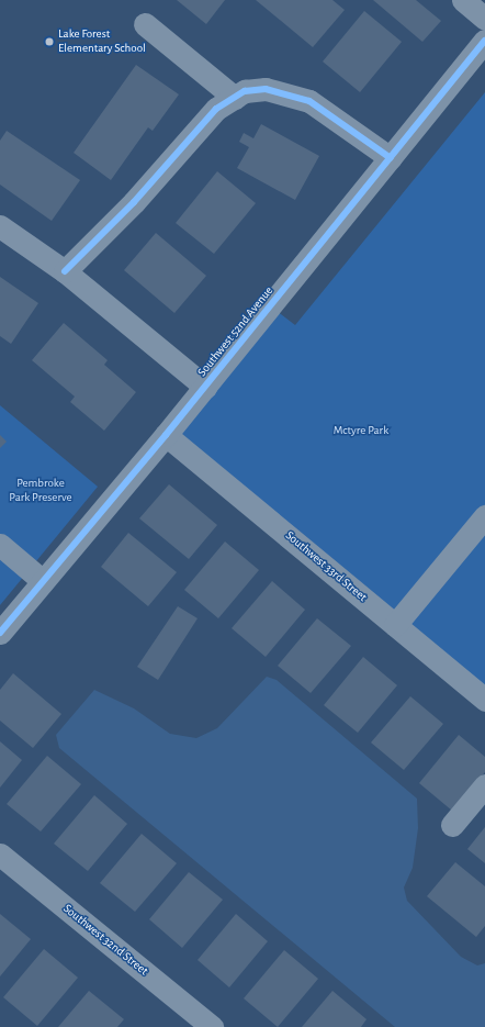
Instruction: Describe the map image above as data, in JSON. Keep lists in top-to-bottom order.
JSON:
{
  "streets": {
    "street": ["Southwest 52nd Avenue", "Southwest 33rd Street", "Southwest 32nd Street"]
  },
  "crossings": [
    ["Southwest 52nd Avenue", "Southwest 33rd Street"]
  ],
  "parks": ["Mctyre Park", "Pembroke Park Preserve"],
  "places": ["Lake Forest Elementary School"]
}
